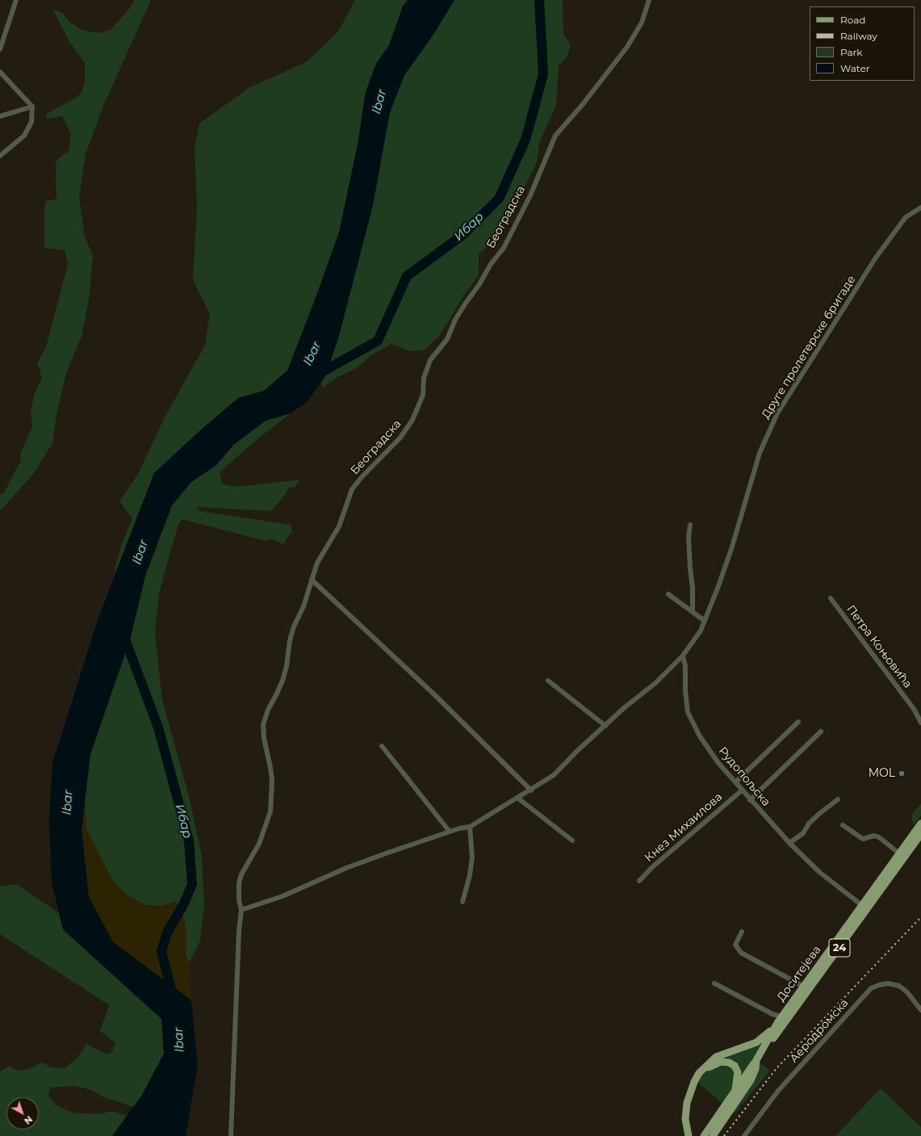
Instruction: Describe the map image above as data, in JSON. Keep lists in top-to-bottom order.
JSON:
{
  "streets": {
    "main road": ["24", "Доситејева"],
    "street": [
      "Београдска",
      "Друге пролетерске бригаде",
      "Петра Коњовића",
      "Рудопољска",
      "Кнез Михаилова",
      "Аеродромска"
    ]
  },
  "crossings": [
    ["Друге пролетерске бригаде", "Рудопољска"],
    ["Рудопољска", "Кнез Михаилова"],
    ["Рудопољска", "Доситејева"]
  ],
  "water": ["Ibar", "Ибар"],
  "places": ["MOL"],
  "legend": [
    "Road",
    "Railway",
    "Park",
    "Water"
  ],
  "north": "bottom right"
}
